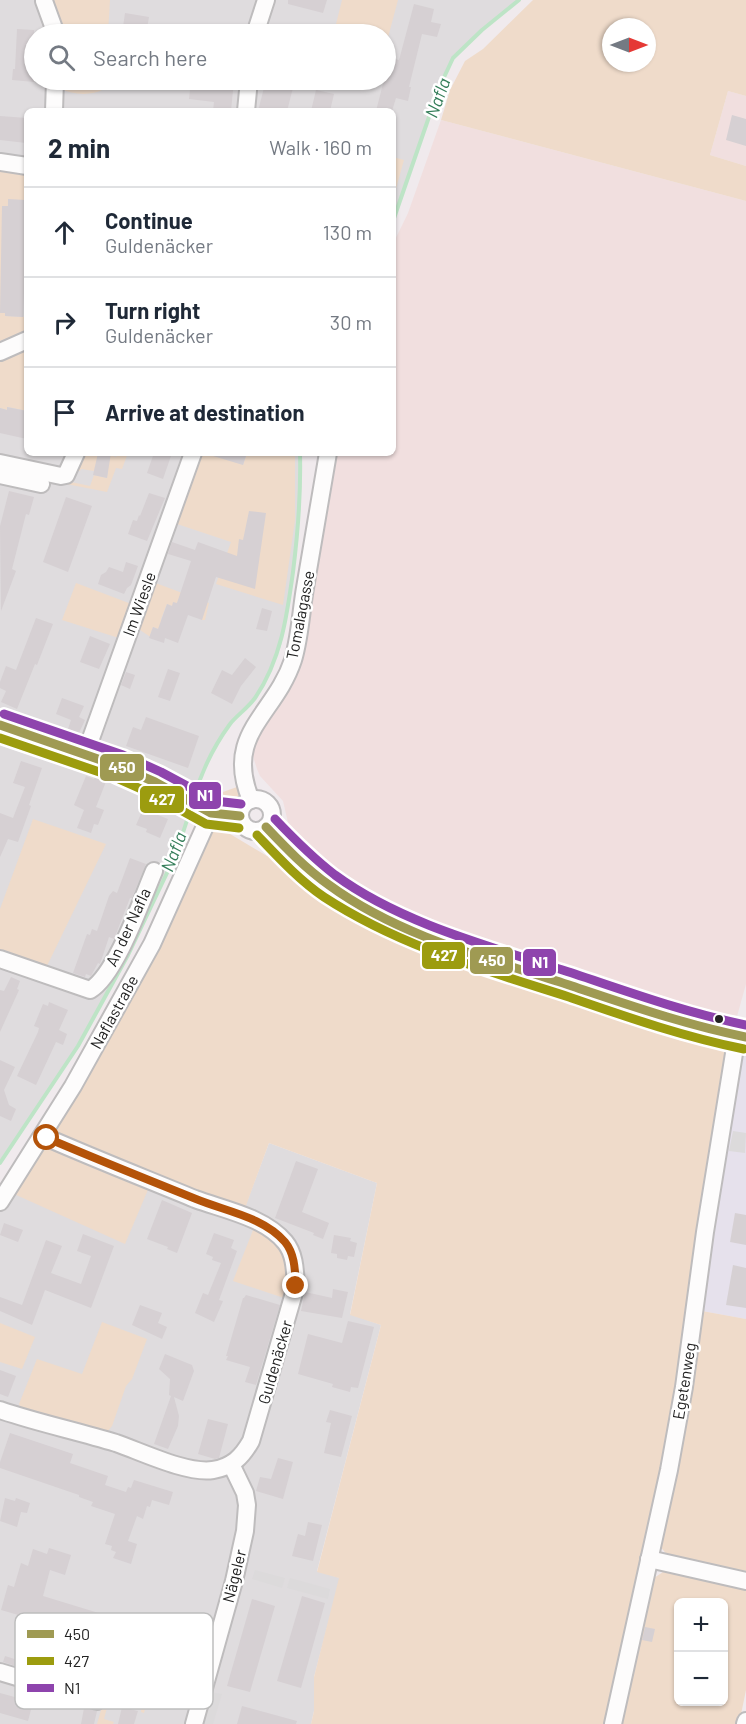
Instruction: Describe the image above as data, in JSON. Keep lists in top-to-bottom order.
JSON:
{
  "streets": {
    "street": [
      "Im Wiesle",
      "Tomalagasse",
      "An der Nafla",
      "Naflastraße",
      "Guldenäcker",
      "Egetenweg",
      "Nägeler"
    ]
  },
  "crossings": [
    ["Naflastraße", "Guldenäcker"],
    ["Guldenäcker", "Nägeler"]
  ],
  "water": ["Nafla"],
  "lines": ["transit line N1", "transit line 450", "transit line 427"],
  "legend": ["450", "427", "N1"],
  "north": "right",
  "page": {
    "search": "Search here",
    "heading": ["2 min", "Walk · 160 m"],
    "list": [
      ["Continue", "Guldenäcker", "130 m"],
      ["Turn right", "Guldenäcker", "30 m"],
      "Arrive at destination"
    ],
    "map_buttons": ["+", "−"]
  }
}
